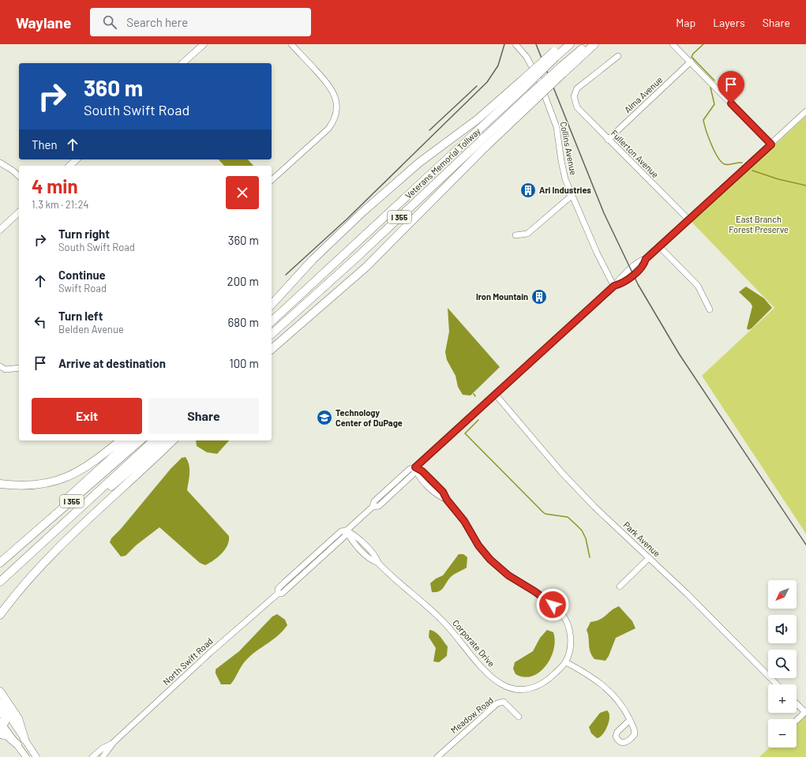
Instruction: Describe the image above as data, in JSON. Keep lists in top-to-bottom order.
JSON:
{
  "streets": {
    "highway": ["Veterans Memorial Tollway", "I 355"],
    "street": [
      "Alma Avenue",
      "Collins Avenue",
      "Fullerton Avenue",
      "Park Avenue",
      "Corporate Drive",
      "North Swift Road",
      "Meadow Road"
    ]
  },
  "crossings": [
    ["Alma Avenue", "Fullerton Avenue"],
    ["Collins Avenue", "North Swift Road"],
    ["Fullerton Avenue", "North Swift Road"],
    ["Park Avenue", "North Swift Road"],
    ["Corporate Drive", "North Swift Road"]
  ],
  "parks": ["East Branch Forest Preserve"],
  "places": {
    "building": ["Ari Industries", "Iron Mountain"],
    "school or university": ["Technology Center of DuPage"]
  },
  "north": "bottom left",
  "page": {
    "header": "Waylane",
    "search": "Search here",
    "nav": ["Map", "Layers", "Share"],
    "turn": ["360 m", "South Swift Road"],
    "then": "Then",
    "heading": ["4 min", "1.3 km · 21:24"],
    "list": [
      {
        "name": "Turn right",
        "note": "South Swift Road",
        "value": "360 m"
      },
      {
        "name": "Continue",
        "note": "Swift Road",
        "value": "200 m"
      },
      {
        "name": "Turn left",
        "note": "Belden Avenue",
        "value": "680 m"
      },
      {
        "name": "Arrive at destination",
        "value": "100 m"
      }
    ],
    "buttons": ["Exit", "Share"],
    "map_buttons": ["+", "−"]
  }
}
